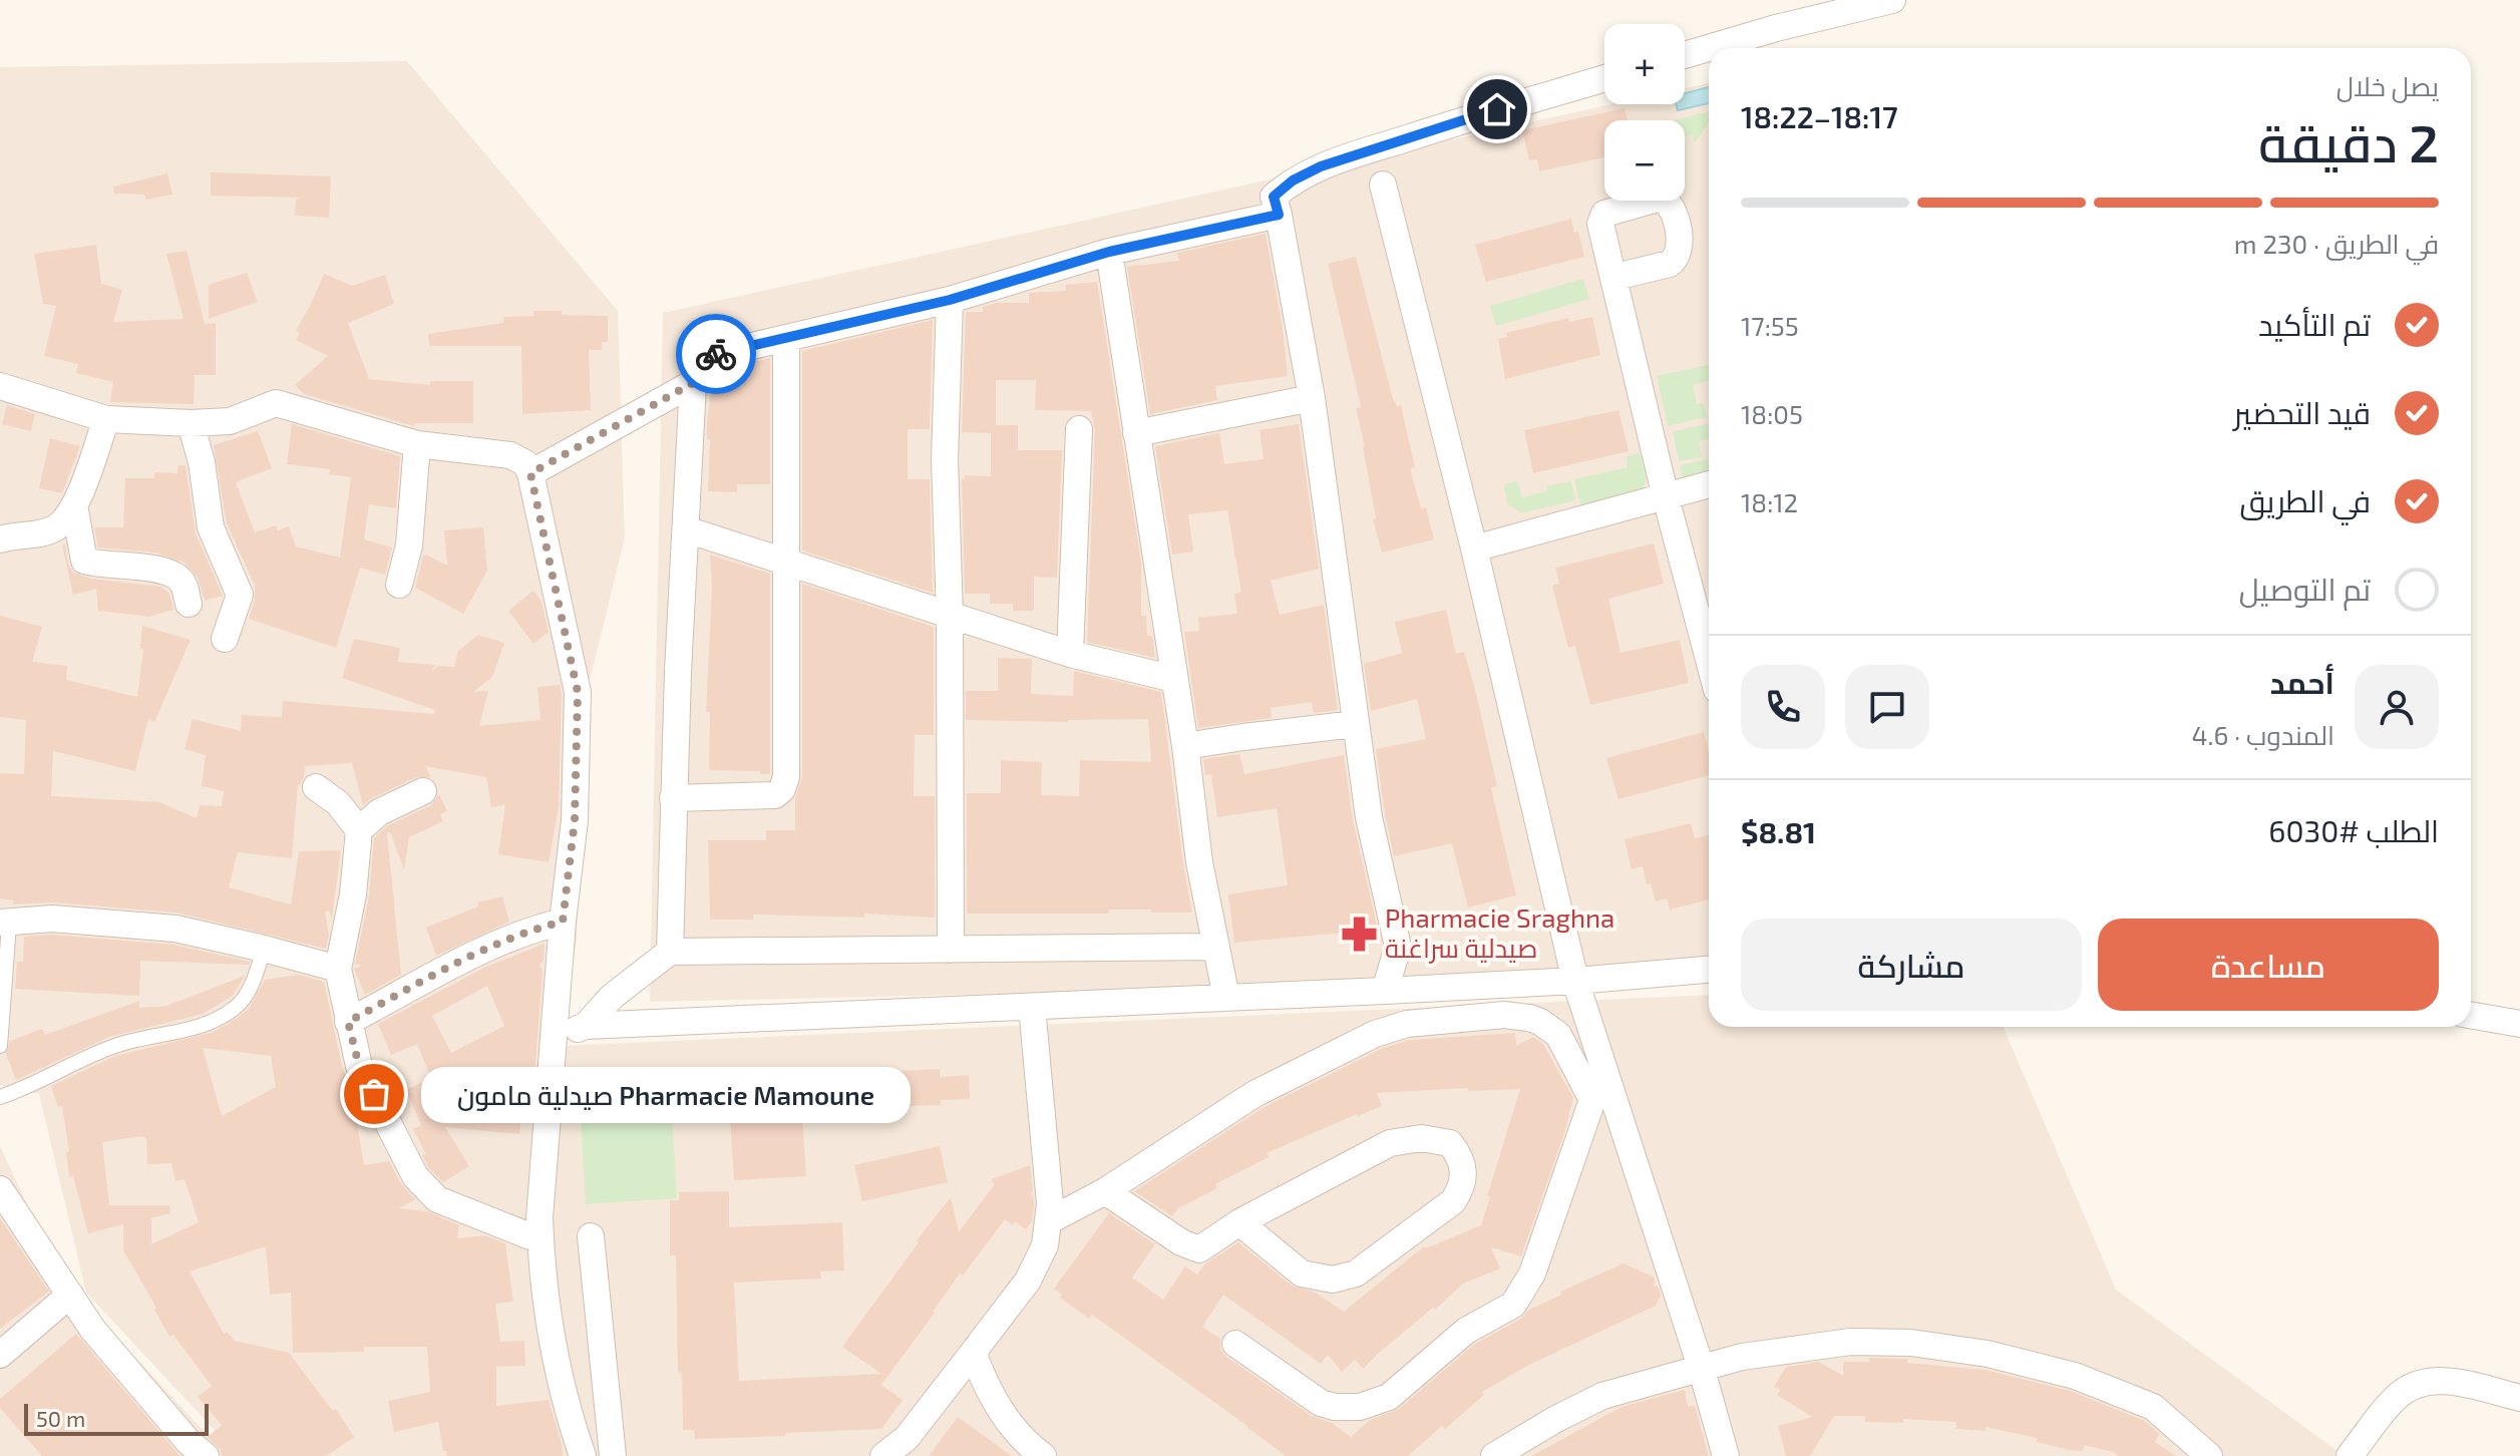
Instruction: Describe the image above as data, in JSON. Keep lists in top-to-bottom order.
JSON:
{
  "places": {
    "pharmacy": ["Pharmacie Sraghna صيدلية سراغنة"],
    "other": ["Pharmacie Mamoune صيدلية مامون"]
  },
  "scale_bar": "50 m",
  "page": {
    "map_buttons": ["+", "−"],
    "heading": ["2 دقيقة", "يصل خلال", "18:17–18:22"],
    "panel": [
      "أحمد",
      "المندوب · 4.6",
      "الطلب #6030",
      "$8.81"
    ],
    "bar": "في الطريق · 230 m",
    "list": [
      ["تم التأكيد", "17:55"],
      ["قيد التحضير", "18:05"],
      ["في الطريق", "18:12"],
      "تم التوصيل"
    ],
    "buttons": ["مساعدة", "مشاركة"],
    "bubble": "Pharmacie Mamoune صيدلية مامون",
    "scale": "50 m"
  }
}
